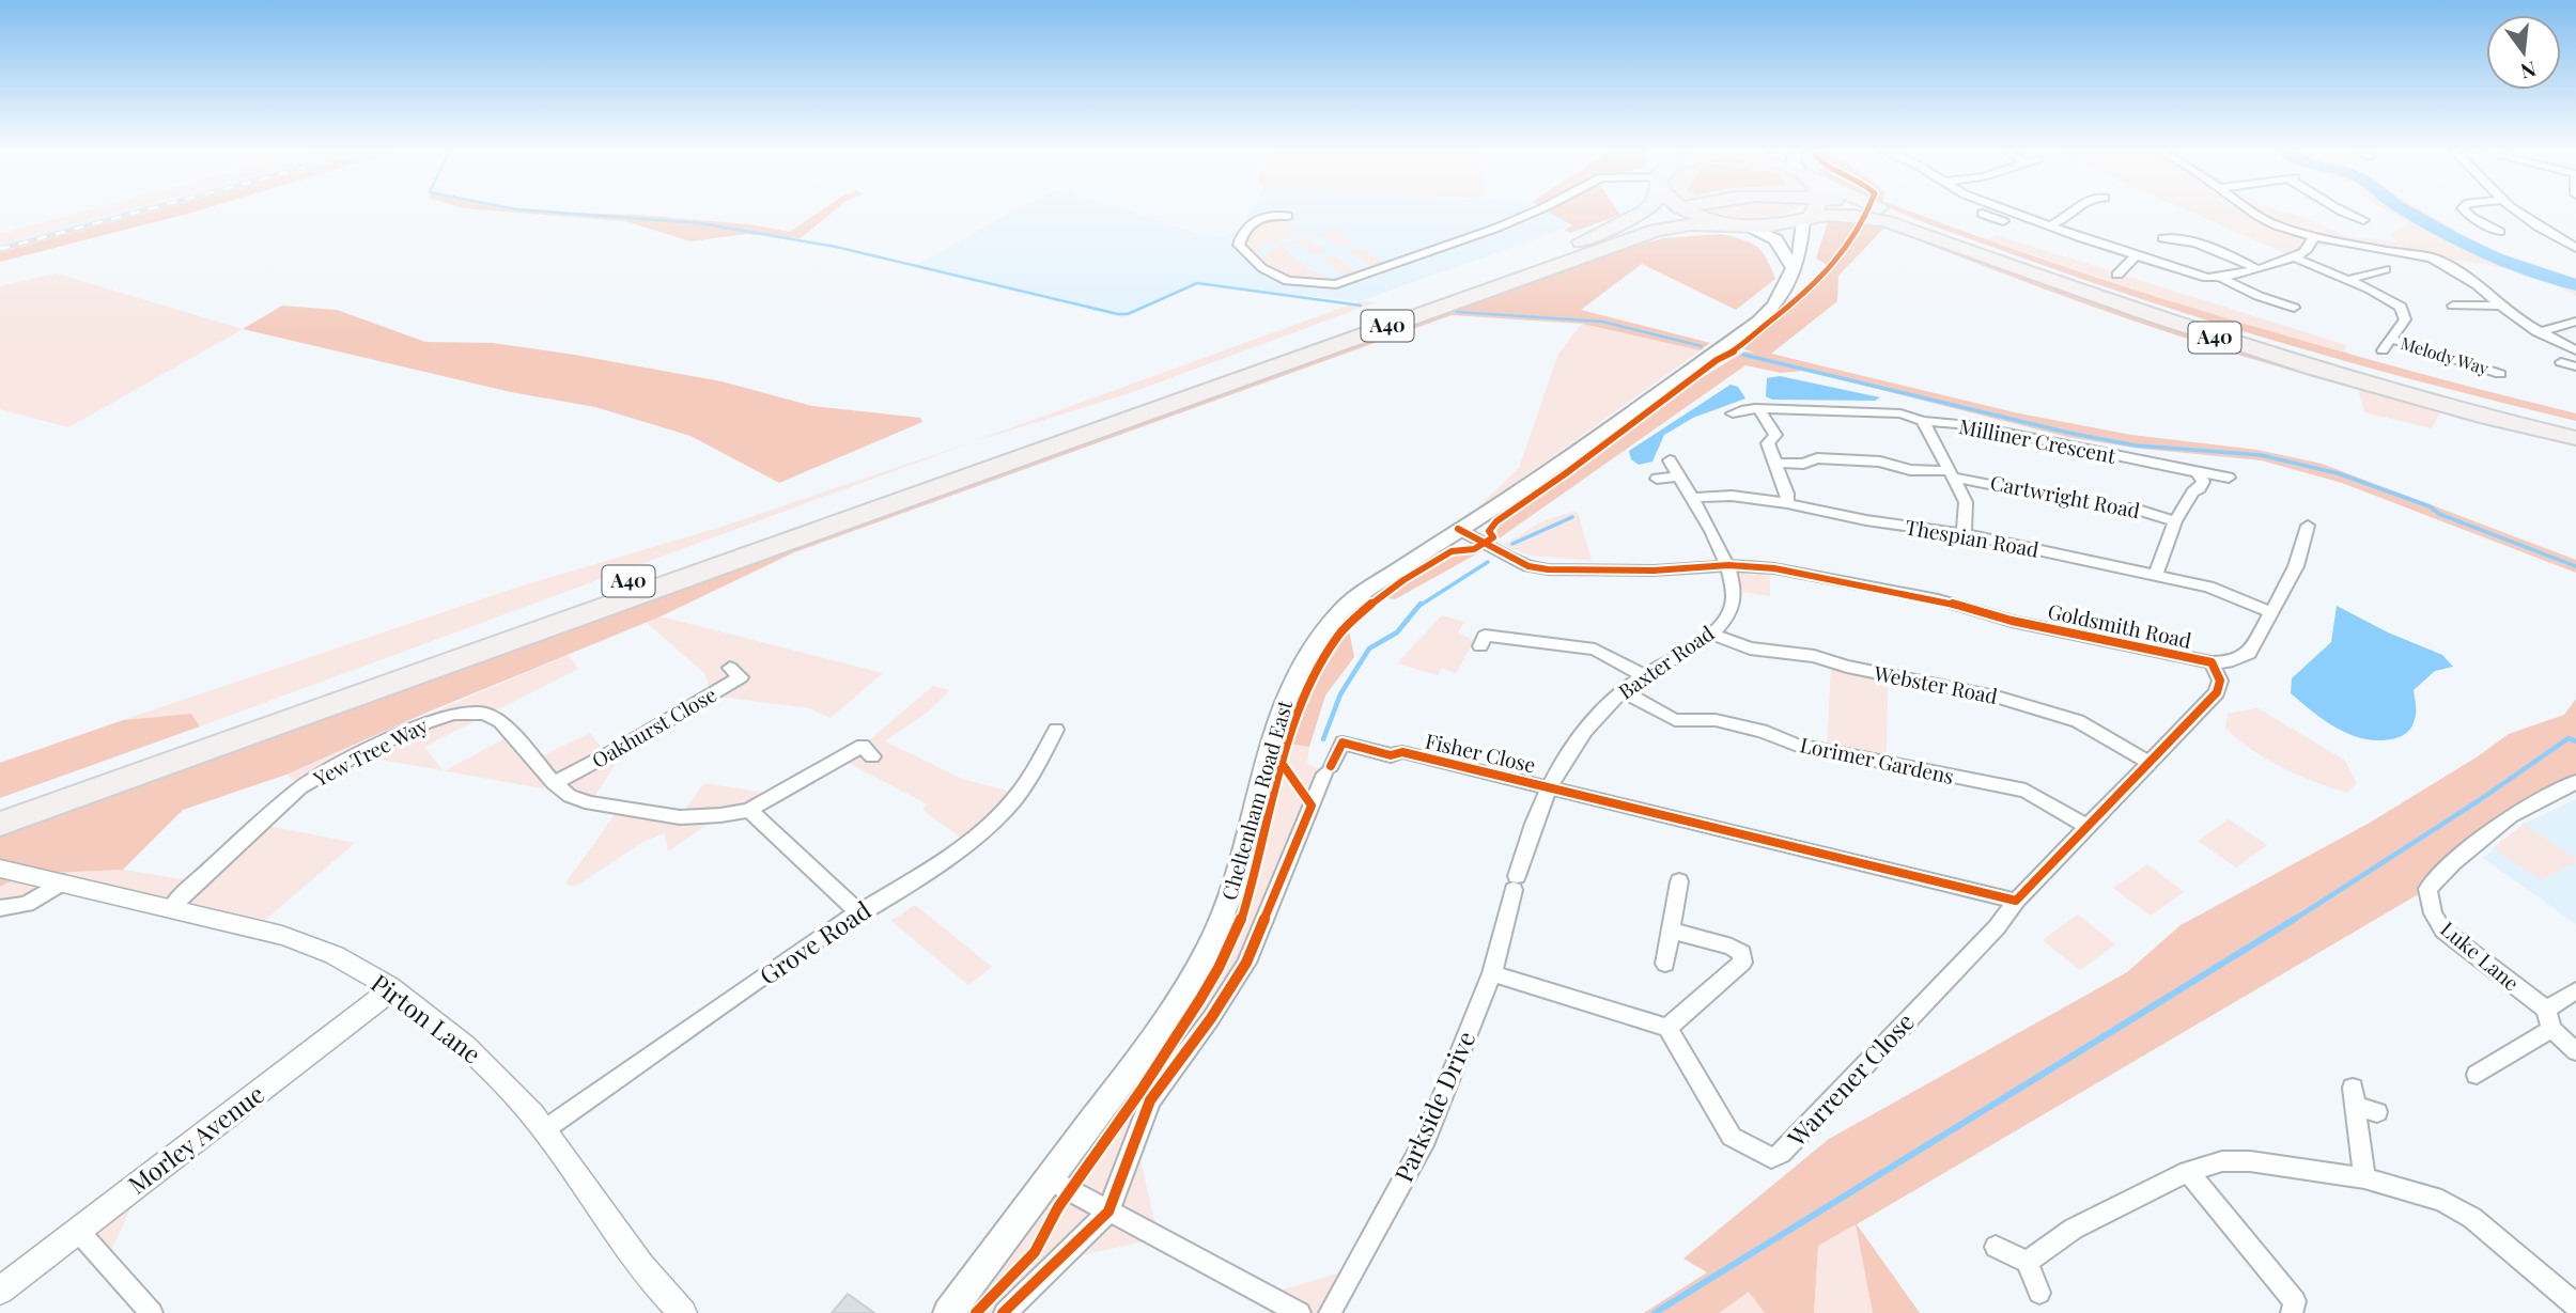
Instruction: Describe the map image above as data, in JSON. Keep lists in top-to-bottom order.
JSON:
{
  "streets": {
    "highway": ["A40"],
    "main road": ["Cheltenham Road East"],
    "street": [
      "Melody Way",
      "Milliner Crescent",
      "Cartwright Road",
      "Thespian Road",
      "Goldsmith Road",
      "Baxter Road",
      "Webster Road",
      "Oakhurst Close",
      "Yew Tree Way",
      "Fisher Close",
      "Lorimer Gardens",
      "Grove Road",
      "Luke Lane",
      "Pirton Lane",
      "Warrener Close",
      "Parkside Drive",
      "Morley Avenue"
    ]
  },
  "crossings": [
    ["A40", "Cheltenham Road East"],
    ["Goldsmith Road", "Baxter Road"],
    ["Goldsmith Road", "Webster Road"],
    ["Goldsmith Road", "Lorimer Gardens"],
    ["Goldsmith Road", "Cheltenham Road East"],
    ["Goldsmith Road", "Warrener Close"],
    ["Baxter Road", "Webster Road"],
    ["Baxter Road", "Fisher Close"],
    ["Baxter Road", "Lorimer Gardens"],
    ["Baxter Road", "Parkside Drive"],
    ["Oakhurst Close", "Yew Tree Way"],
    ["Yew Tree Way", "Pirton Lane"],
    ["Fisher Close", "Parkside Drive"],
    ["Grove Road", "Pirton Lane"],
    ["Pirton Lane", "Morley Avenue"]
  ],
  "north": "bottom"
}
